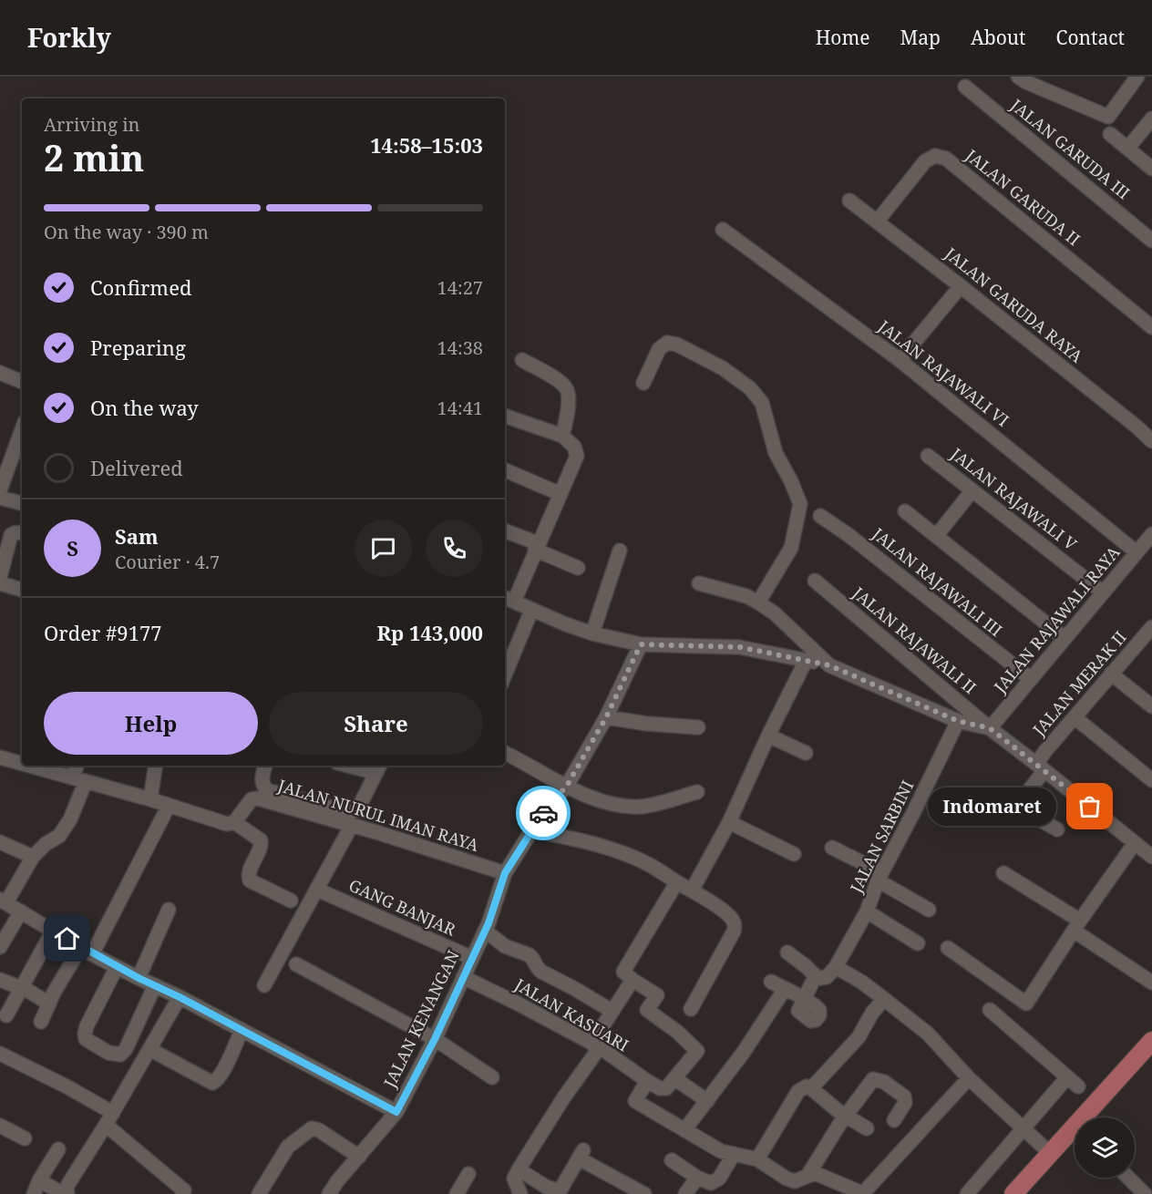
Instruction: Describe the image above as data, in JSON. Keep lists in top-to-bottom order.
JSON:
{
  "streets": {
    "street": [
      "JALAN GARUDA III",
      "JALAN GARUDA II",
      "JALAN GARUDA RAYA",
      "JALAN RAJAWALI VI",
      "JALAN RAJAWALI V",
      "JALAN RAJAWALI III",
      "JALAN RAJAWALI RAYA",
      "JALAN RAJAWALI II",
      "JALAN MERAK II",
      "JALAN NURUL IMAN RAYA",
      "JALAN SARBINI",
      "GANG BANJAR",
      "JALAN KASUARI",
      "JALAN KENANGAN"
    ]
  },
  "crossings": [
    ["JALAN GARUDA II", "JALAN GARUDA RAYA"],
    ["JALAN RAJAWALI VI", "JALAN RAJAWALI RAYA"],
    ["JALAN RAJAWALI V", "JALAN RAJAWALI RAYA"],
    ["JALAN RAJAWALI III", "JALAN RAJAWALI RAYA"],
    ["JALAN RAJAWALI RAYA", "JALAN RAJAWALI II"],
    ["JALAN RAJAWALI II", "JALAN MERAK II"],
    ["JALAN NURUL IMAN RAYA", "JALAN KENANGAN"],
    ["GANG BANJAR", "JALAN KENANGAN"],
    ["JALAN KASUARI", "JALAN KENANGAN"]
  ],
  "places": ["Indomaret"],
  "page": {
    "header": "Forkly",
    "nav": [
      "Home",
      "Map",
      "About",
      "Contact"
    ],
    "heading": ["2 min", "Arriving in", "14:58–15:03"],
    "panel": [
      "Sam",
      "Courier · 4.7",
      "Order #9177",
      "Rp 143,000"
    ],
    "bar": "On the way · 390 m",
    "list": [
      ["Confirmed", "14:27"],
      ["Preparing", "14:38"],
      ["On the way", "14:41"],
      "Delivered"
    ],
    "round": "S",
    "buttons": ["Help", "Share"],
    "bubble": "Indomaret"
  }
}
